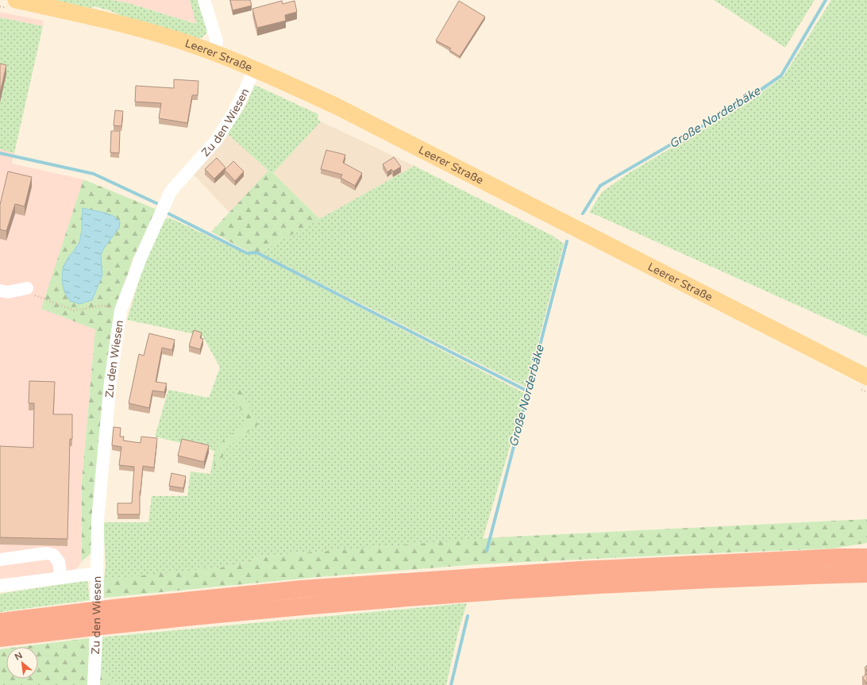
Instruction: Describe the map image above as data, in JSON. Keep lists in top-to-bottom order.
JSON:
{
  "streets": {
    "main road": ["Leerer Straße"],
    "street": ["Zu den Wiesen"]
  },
  "crossings": [
    ["Leerer Straße", "Zu den Wiesen"]
  ],
  "water": ["Große Norderbäke"],
  "north": "top left"
}
